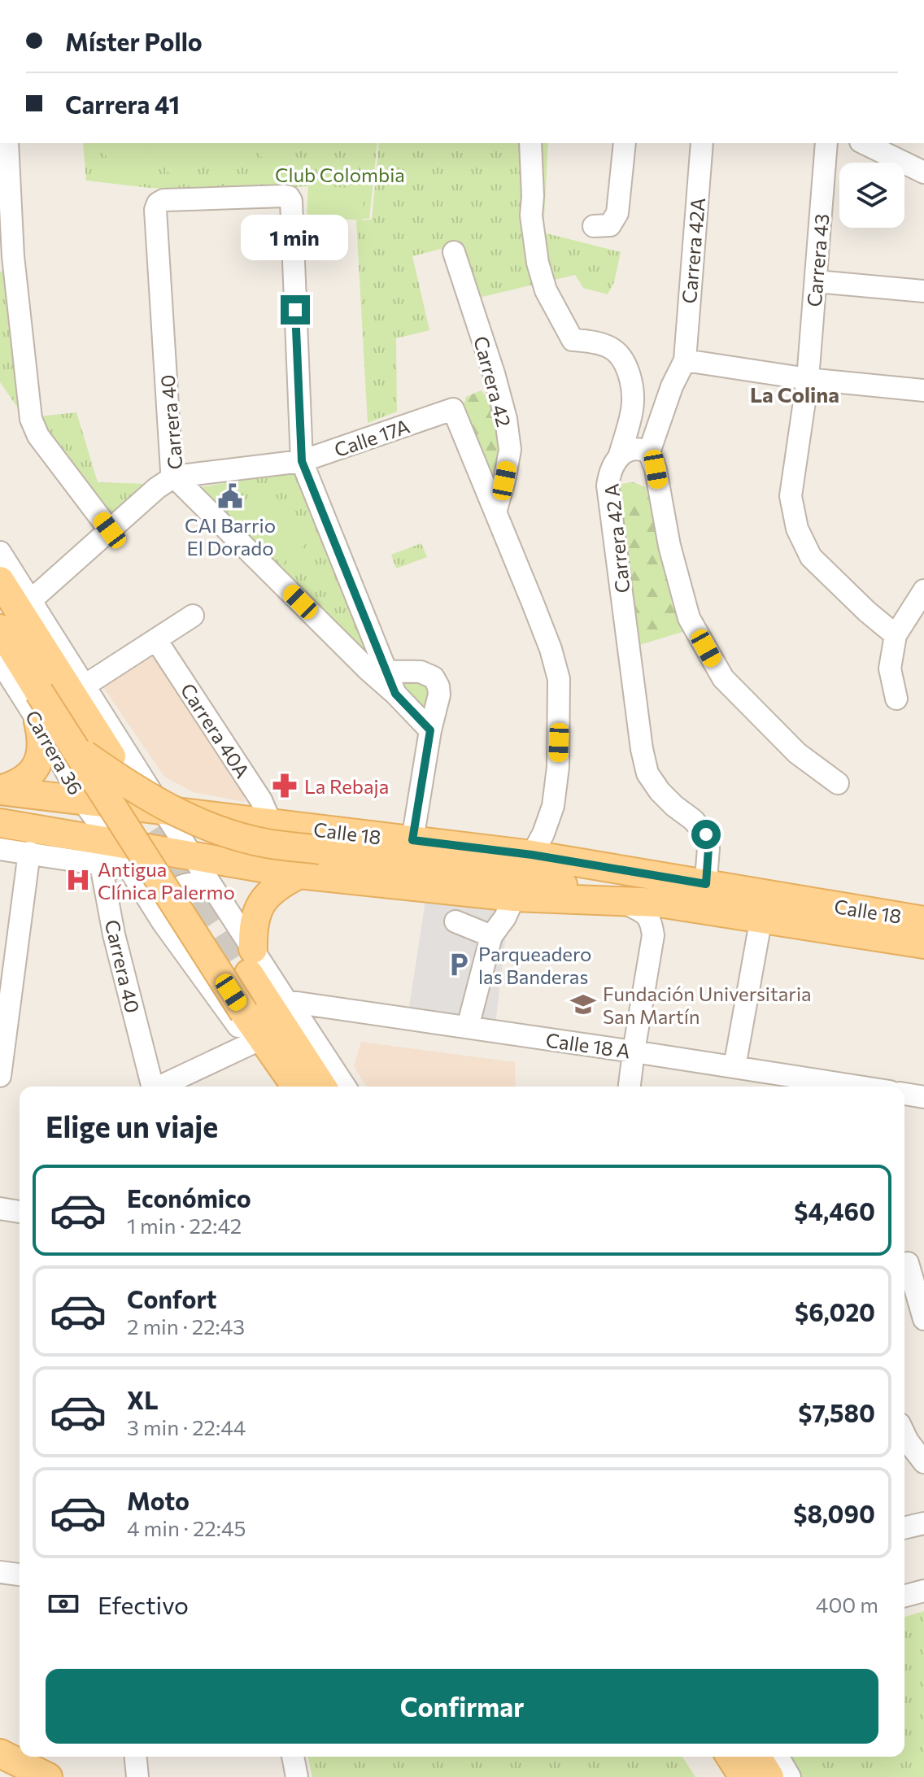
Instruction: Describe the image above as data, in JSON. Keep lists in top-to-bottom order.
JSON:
{
  "streets": {
    "main road": ["Calle 18"],
    "street": [
      "Carrera 42A",
      "Carrera 43",
      "Carrera 42",
      "Carrera 40",
      "Calle 17A",
      "Carrera 42 A",
      "Carrera 40A",
      "Carrera 36",
      "Calle 18 A"
    ]
  },
  "crossings": [
    ["Carrera 42", "Calle 17A"],
    ["Carrera 40", "Calle 17A"],
    ["Carrera 40", "Carrera 36"],
    ["Carrera 40", "Calle 18"],
    ["Carrera 42 A", "Calle 18"],
    ["Carrera 40A", "Calle 18"],
    ["Carrera 36", "Calle 18"]
  ],
  "districts": ["La Colina"],
  "parks": ["Club Colombia"],
  "places": {
    "public building": ["CAI Barrio El Dorado"],
    "pharmacy": ["La Rebaja"],
    "hospital": ["Antigua Clínica Palermo"],
    "parking": ["Parqueadero las Banderas"],
    "school or university": ["Fundación Universitaria San Martín"]
  },
  "page": {
    "banner": ["Míster Pollo", "Carrera 41"],
    "bubble": "1 min",
    "heading": "Elige un viaje",
    "list": [
      {
        "name": "Económico",
        "note": "1 min · 22:42",
        "value": "$4,460"
      },
      {
        "name": "Confort",
        "note": "2 min · 22:43",
        "value": "$6,020"
      },
      {
        "name": "XL",
        "note": "3 min · 22:44",
        "value": "$7,580"
      },
      {
        "name": "Moto",
        "note": "4 min · 22:45",
        "value": "$8,090"
      }
    ],
    "pay": ["Efectivo", "400 m"],
    "buttons": "Confirmar"
  }
}
